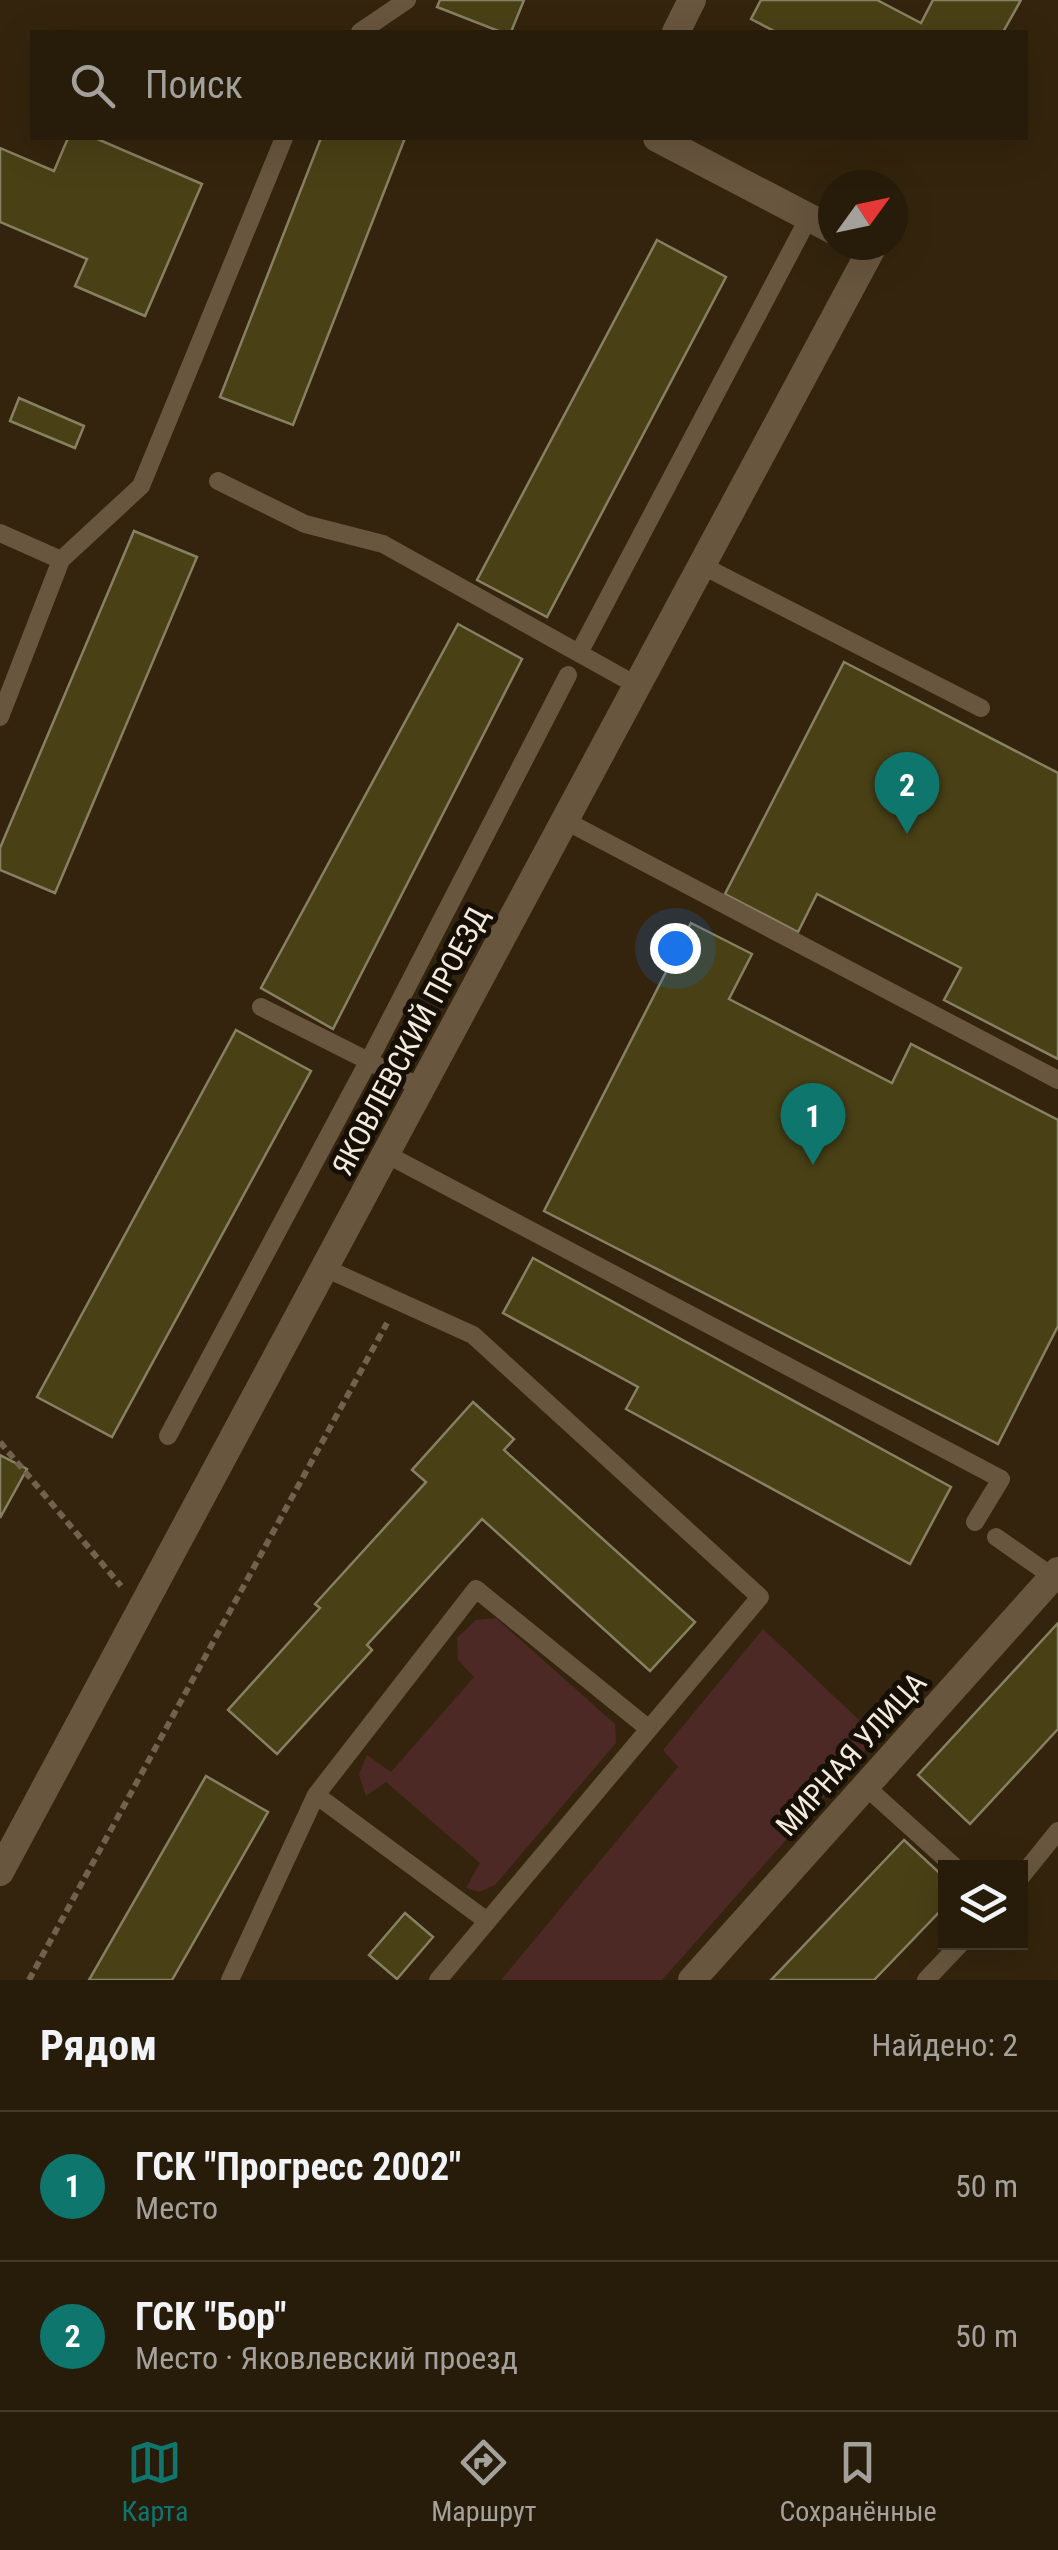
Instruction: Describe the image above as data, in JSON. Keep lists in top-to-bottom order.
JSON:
{
  "streets": {
    "street": ["ЯКОВЛЕВСКИЙ ПРОЕЗД", "МИРНАЯ УЛИЦА"]
  },
  "north": "top right",
  "page": {
    "search": "Поиск",
    "pins": ["2", "1"],
    "heading": ["Рядом", "Найдено: 2"],
    "list": [
      {
        "mark": "1",
        "name": "ГСК \"Прогресс 2002\"",
        "note": "Место",
        "value": "50 m"
      },
      {
        "mark": "2",
        "name": "ГСК \"Бор\"",
        "note": "Место · Яковлевский проезд",
        "value": "50 m"
      }
    ],
    "nav": ["Карта", "Маршрут", "Сохранённые"]
  }
}
